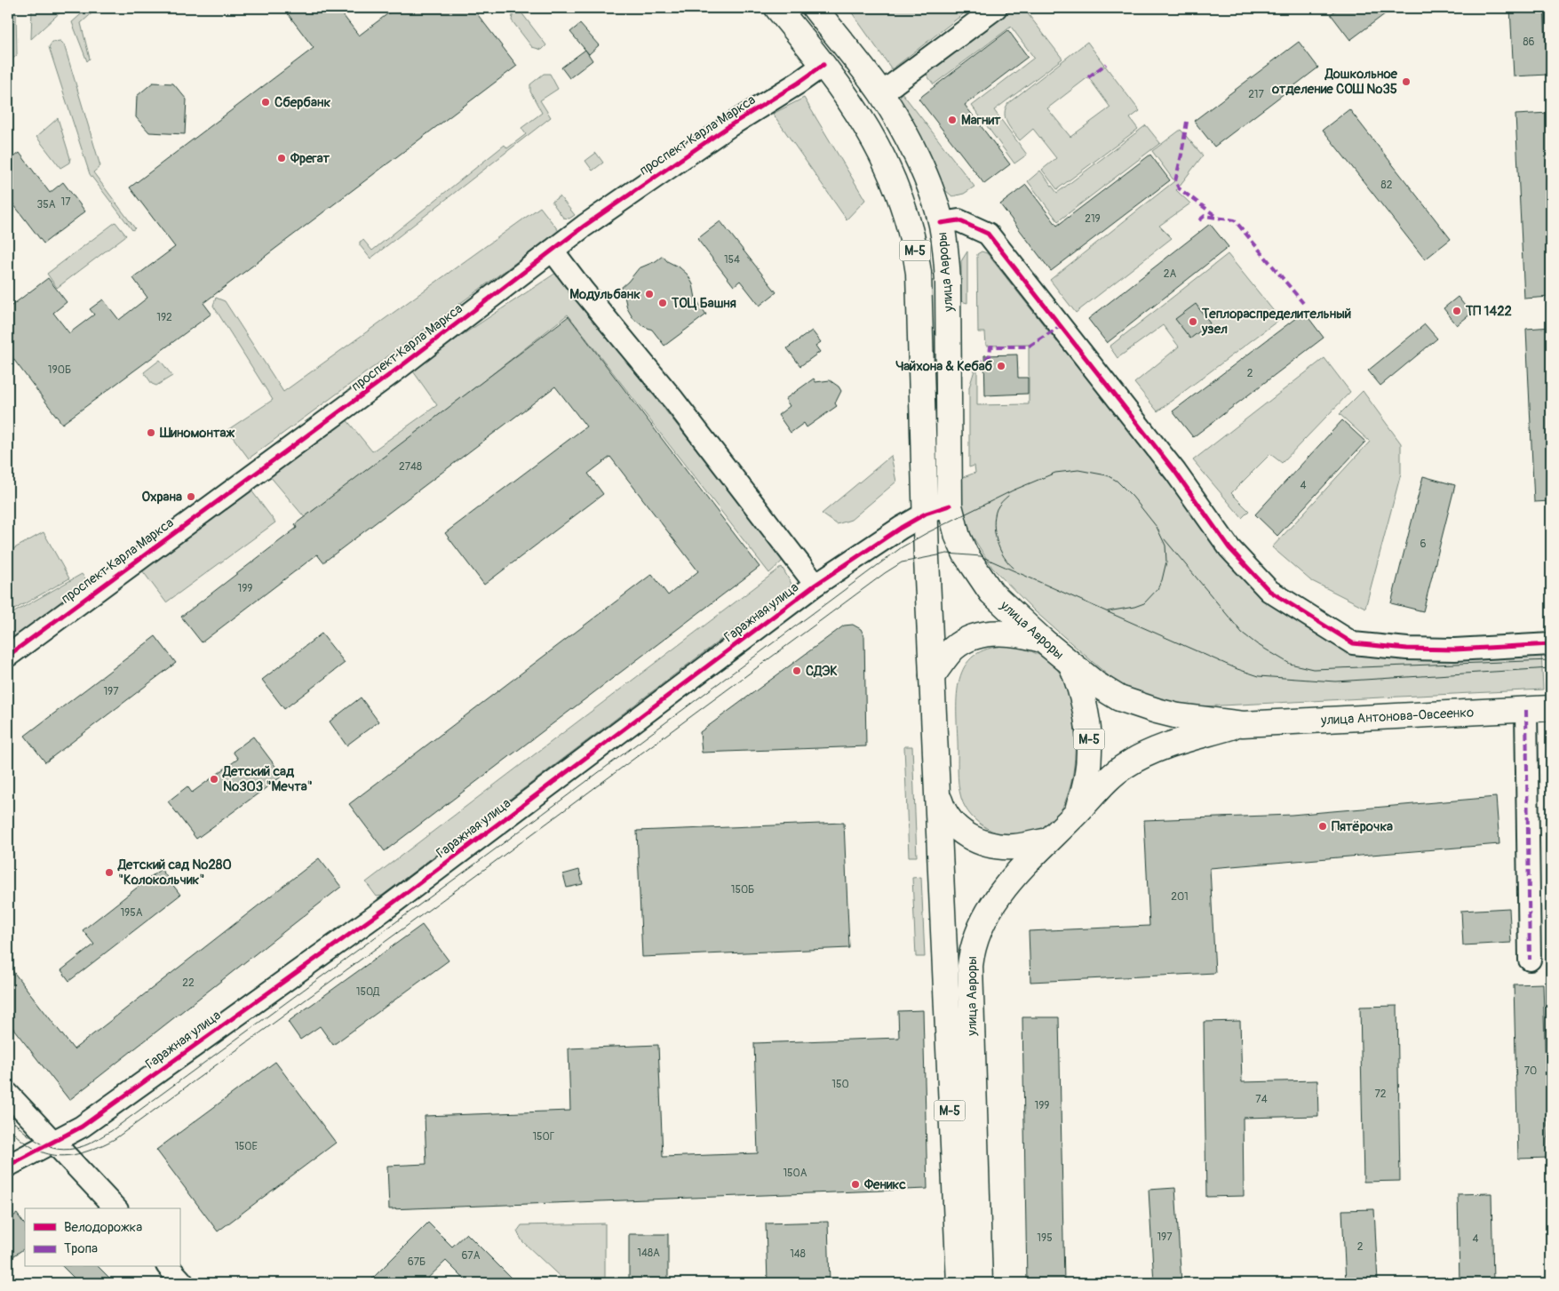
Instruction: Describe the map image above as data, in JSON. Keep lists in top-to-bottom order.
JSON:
{
  "streets": {
    "main road": ["М-5", "улица Авроры", "улица Антонова-Овсеенко"],
    "street": ["проспект Карла Маркса", "Гаражная улица"]
  },
  "crossings": [
    ["проспект Карла Маркса", "улица Авроры"],
    ["улица Авроры", "Гаражная улица"],
    ["улица Авроры", "улица Антонова-Овсеенко"]
  ],
  "places": [
    "Дошкольное отделение СОШ №35",
    "Сбербанк",
    "Магнит",
    "Фрегат",
    "Модульбанк",
    "ТОЦ Башня",
    "ТП 1422",
    "Теплораспределительный узел",
    "Чайхона & Кебаб",
    "Шиномонтаж",
    "Охрана",
    "СДЭК",
    "Детский сад №303 \"Мечта\"",
    "Пятёрочка",
    "Детский сад №280 \"Колокольчик\"",
    "Феникс"
  ],
  "house_numbers": [
    "86",
    "217",
    "82",
    "17",
    "35А",
    "219",
    "154",
    "2А",
    "192",
    "190Б",
    "2",
    "2748",
    "4",
    "6",
    "199",
    "197",
    "150Б",
    "201",
    "195А",
    "22",
    "150Д",
    "70",
    "150",
    "72",
    "74",
    "199",
    "150Г",
    "150Е",
    "150А",
    "197",
    "195",
    "4",
    "2",
    "148А",
    "148",
    "67А",
    "67Б"
  ],
  "legend": ["Велодорожка", "Тропа"]
}
